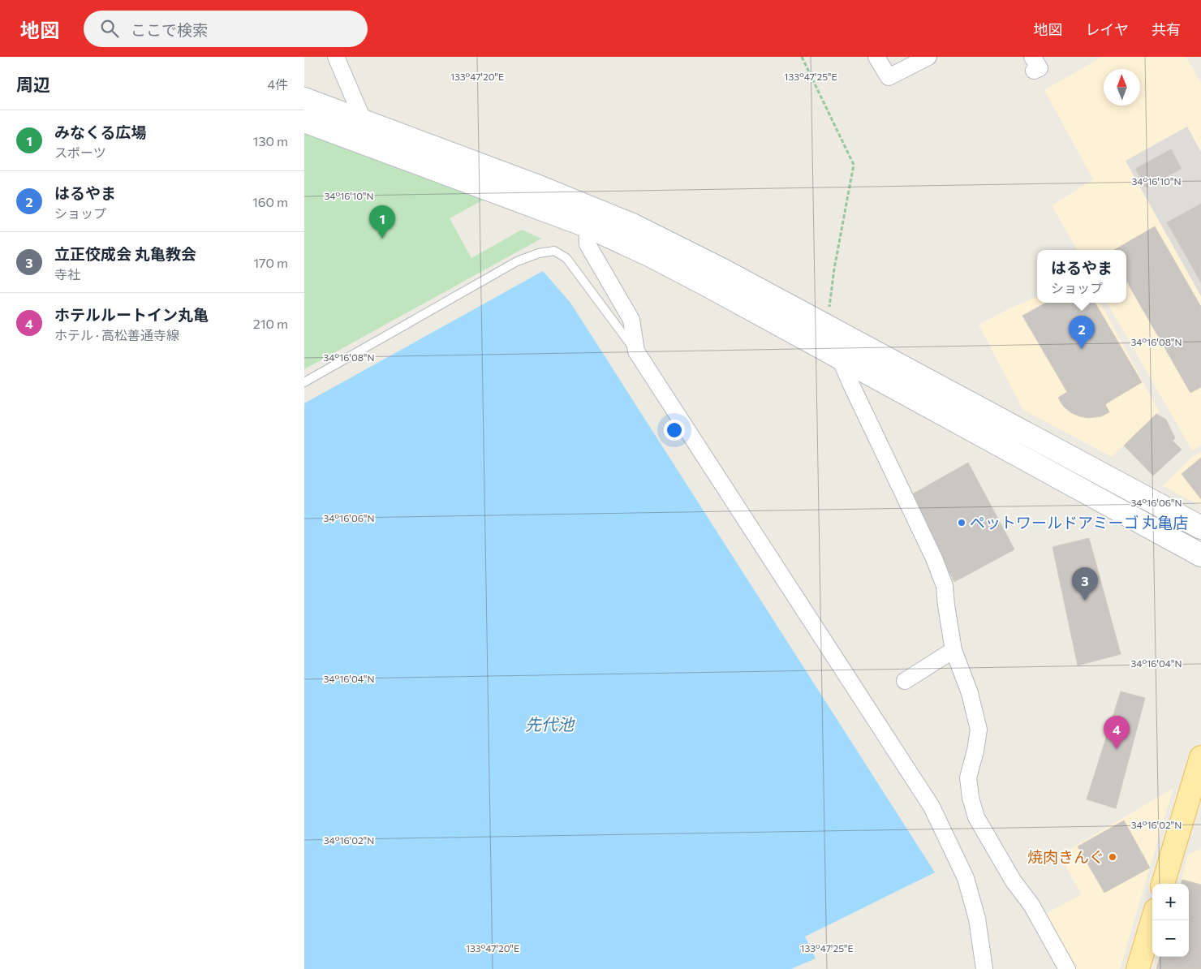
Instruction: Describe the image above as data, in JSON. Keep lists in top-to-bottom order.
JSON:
{
  "water": ["先代池"],
  "places": ["ペットワールドアミーゴ 丸亀店", "焼肉きんぐ"],
  "north": "top",
  "page": {
    "header": "地図",
    "search": "ここで検索",
    "nav": ["地図", "レイヤ", "共有"],
    "heading": ["周辺", "4件"],
    "list": [
      {
        "mark": "1",
        "name": "みなくる広場",
        "note": "スポーツ",
        "value": "130 m"
      },
      {
        "mark": "2",
        "name": "はるやま",
        "note": "ショップ",
        "value": "160 m"
      },
      {
        "mark": "3",
        "name": "立正佼成会 丸亀教会",
        "note": "寺社",
        "value": "170 m"
      },
      {
        "mark": "4",
        "name": "ホテルルートイン丸亀",
        "note": "ホテル · 高松善通寺線",
        "value": "210 m"
      }
    ],
    "pins": [
      "1",
      "2",
      "3",
      "4"
    ],
    "popup": ["はるやま", "ショップ"],
    "map_buttons": ["+", "−"]
  },
  "coordinates": [
    "133°47'20\"E",
    "133°47'25\"E",
    "34°16'10\"N",
    "34°16'08\"N",
    "34°16'06\"N",
    "34°16'04\"N",
    "34°16'02\"N"
  ]
}
